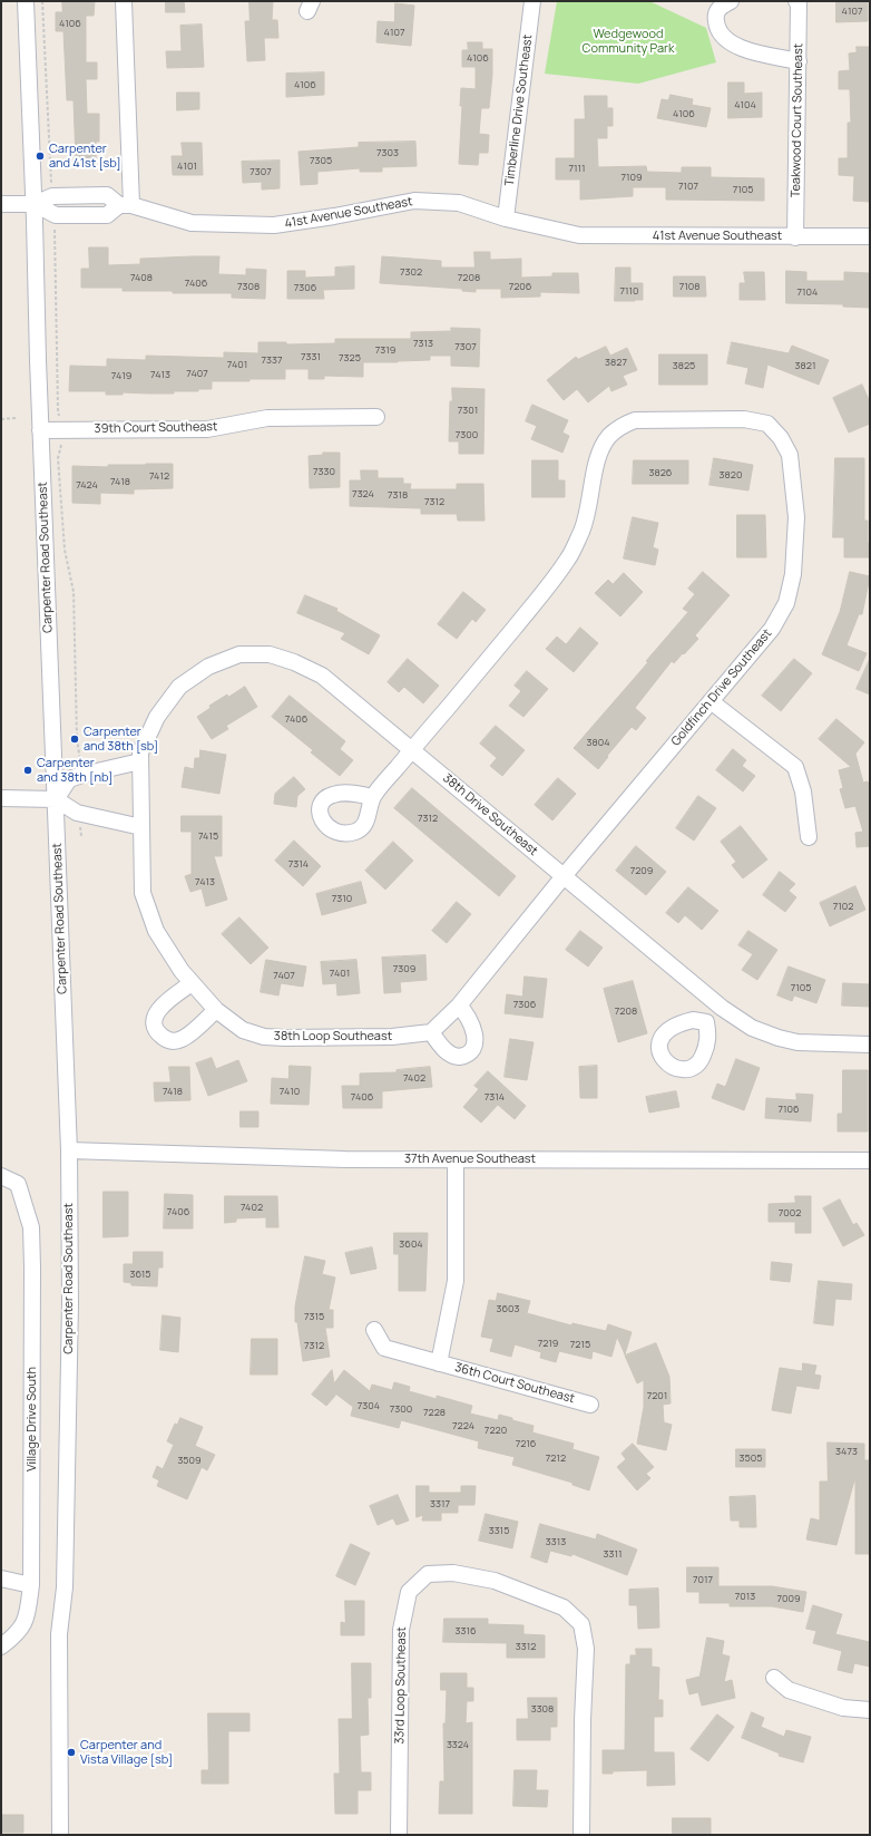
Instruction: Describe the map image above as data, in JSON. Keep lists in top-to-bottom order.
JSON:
{
  "streets": {
    "street": [
      "Timberline Drive Southeast",
      "Teakwood Court Southeast",
      "41st Avenue Southeast",
      "39th Court Southeast",
      "Carpenter Road Southeast",
      "Goldfinch Drive Southeast",
      "38th Drive Southeast",
      "38th Loop Southeast",
      "37th Avenue Southeast",
      "36th Court Southeast",
      "Village Drive South",
      "33rd Loop Southeast"
    ]
  },
  "crossings": [
    ["Timberline Drive Southeast", "41st Avenue Southeast"],
    ["Teakwood Court Southeast", "41st Avenue Southeast"],
    ["41st Avenue Southeast", "Carpenter Road Southeast"],
    ["39th Court Southeast", "Carpenter Road Southeast"],
    ["Carpenter Road Southeast", "37th Avenue Southeast"],
    ["Goldfinch Drive Southeast", "38th Drive Southeast"],
    ["38th Drive Southeast", "38th Loop Southeast"]
  ],
  "parks": ["Wedgewood Community Park"],
  "places": [
    "Carpenter and 41st [sb]",
    "Carpenter and 38th [sb]",
    "Carpenter and 38th [nb]",
    "Carpenter and Vista Village [sb]"
  ],
  "house_numbers": [
    "4107",
    "4106",
    "4107",
    "4106",
    "4106",
    "4104",
    "4106",
    "7303",
    "7305",
    "4101",
    "7111",
    "7307",
    "7109",
    "7107",
    "7105",
    "7302",
    "7408",
    "7208",
    "7406",
    "7308",
    "7206",
    "7108",
    "7306",
    "7110",
    "7104",
    "7313",
    "7307",
    "7319",
    "7331",
    "7325",
    "7337",
    "3827",
    "7401",
    "3825",
    "3821",
    "7407",
    "7413",
    "7419",
    "7301",
    "7300",
    "7330",
    "3826",
    "3820",
    "7412",
    "7418",
    "7424",
    "7324",
    "7318",
    "7312",
    "7406",
    "3804",
    "7312",
    "7415",
    "7314",
    "7209",
    "7413",
    "7310",
    "7102",
    "7309",
    "7401",
    "7407",
    "7105",
    "7306",
    "7208",
    "7402",
    "7418",
    "7410",
    "7406",
    "7314",
    "7106",
    "7402",
    "7406",
    "7002",
    "3604",
    "3615",
    "3603",
    "7315",
    "7219",
    "7215",
    "7312",
    "7201",
    "7304",
    "7300",
    "7228",
    "7224",
    "7220",
    "7216",
    "3473",
    "7212",
    "3505",
    "3509",
    "3317",
    "3315",
    "3313",
    "3311",
    "7017",
    "7013",
    "7009",
    "3316",
    "3312",
    "3308",
    "3324"
  ]
}
